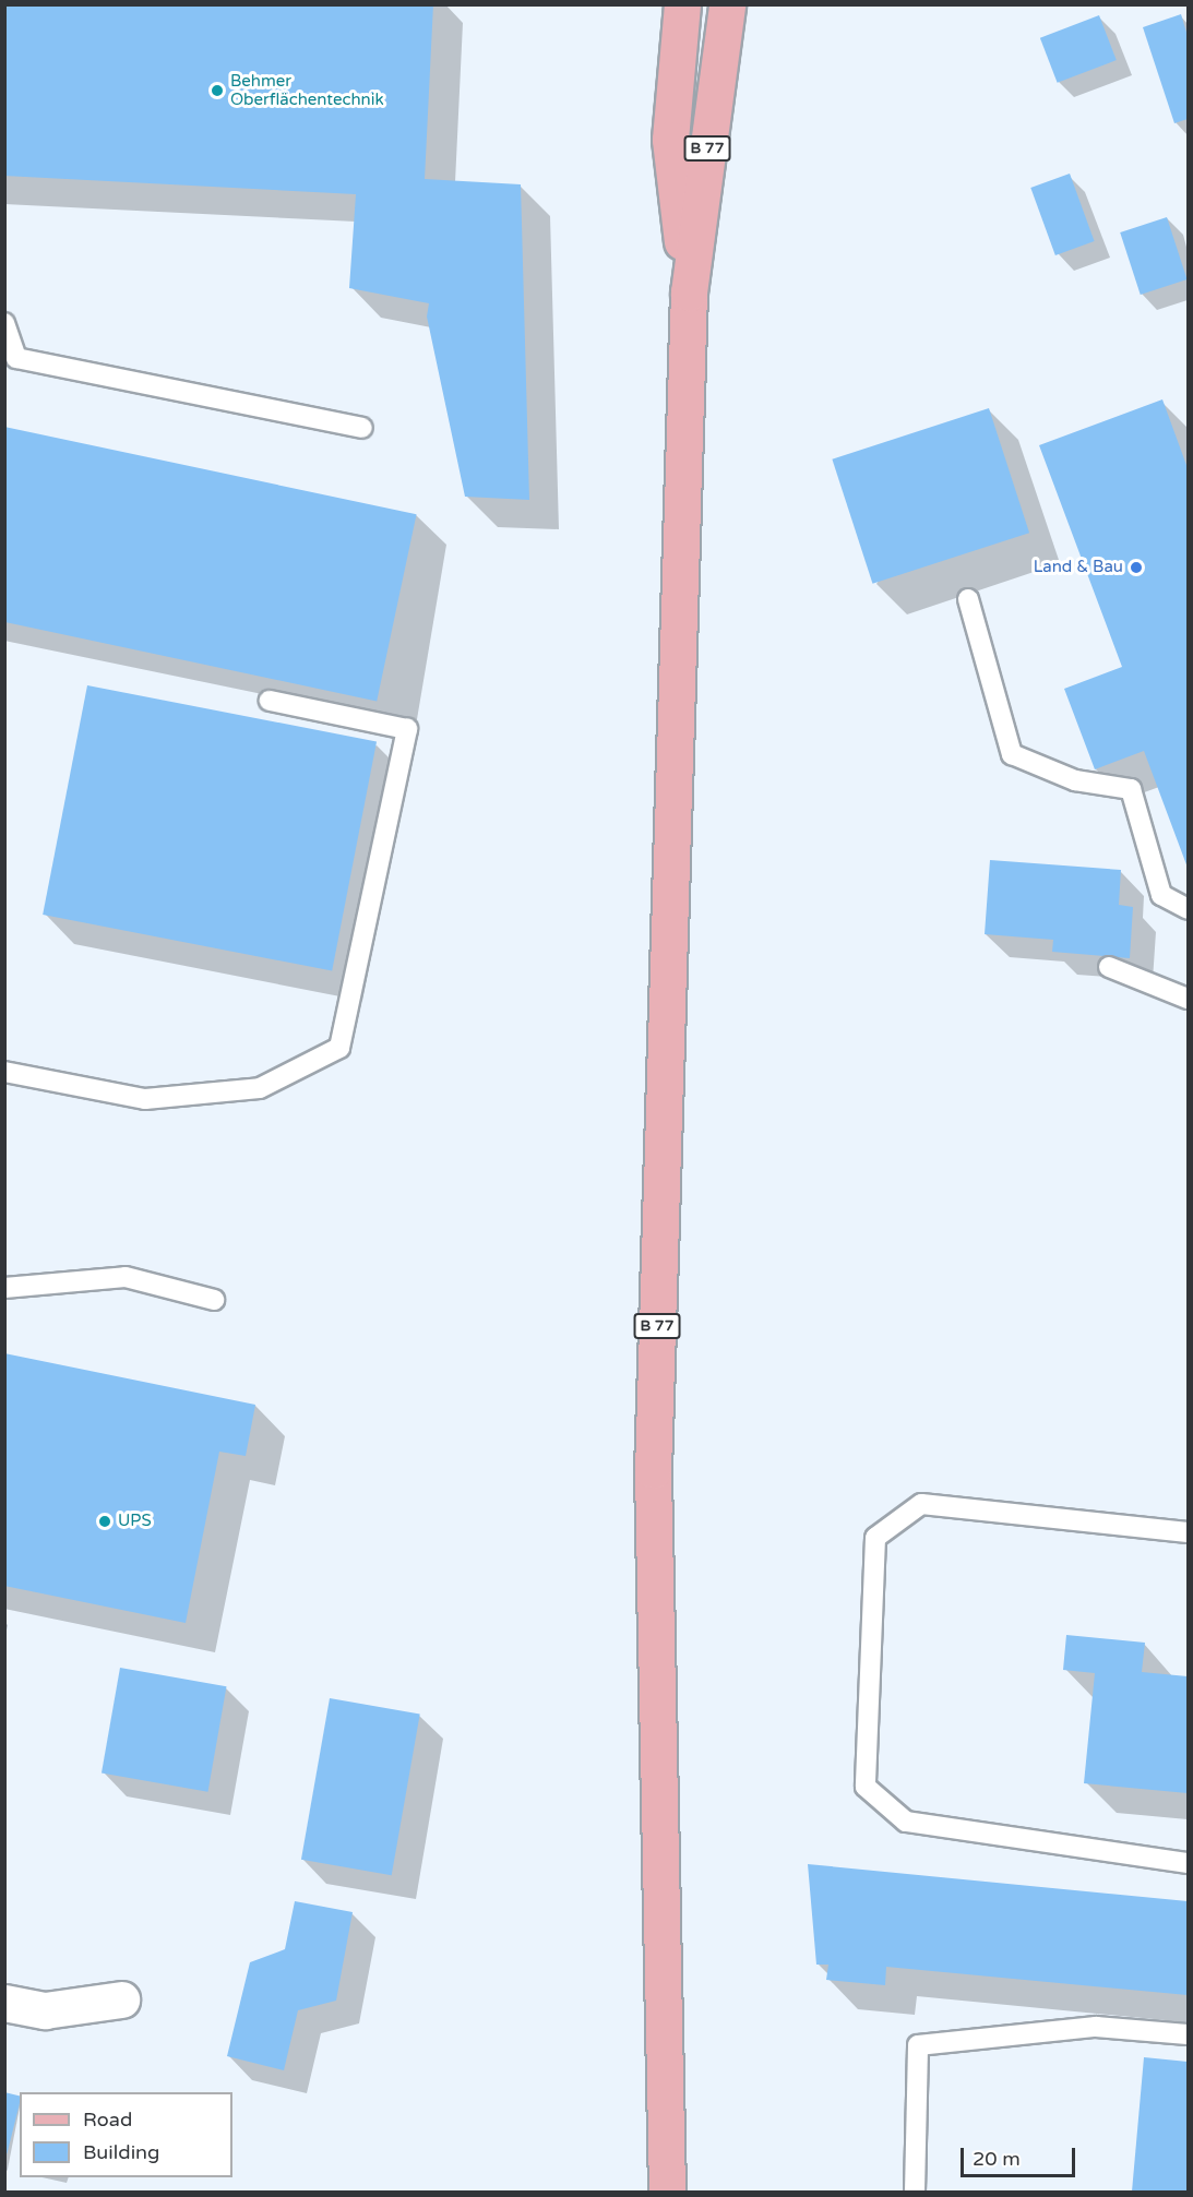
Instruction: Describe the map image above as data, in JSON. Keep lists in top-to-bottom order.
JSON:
{
  "streets": {
    "main road": ["B 77"]
  },
  "places": ["Behmer Oberflächentechnik", "Land & Bau", "UPS"],
  "legend": ["Road", "Building"],
  "scale_bar": "20 m"
}
